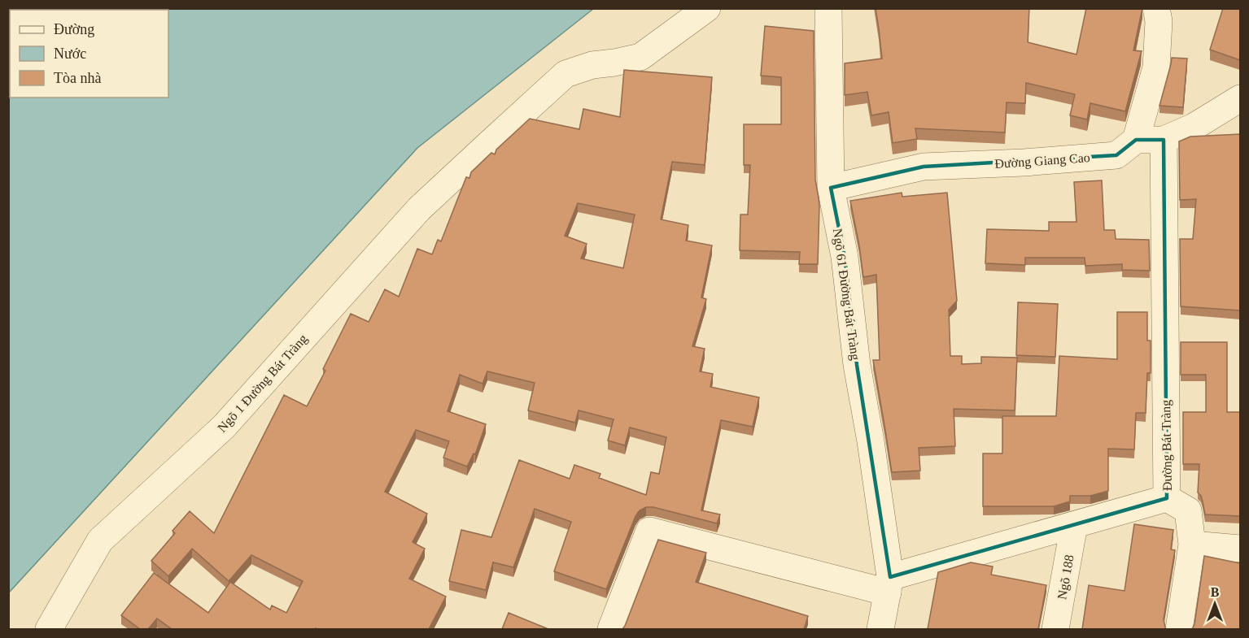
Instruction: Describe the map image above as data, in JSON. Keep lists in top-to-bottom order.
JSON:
{
  "streets": {
    "street": [
      "Đường Giang Cao",
      "Ngõ 61 Đường Bát Tràng",
      "Ngõ 1 Đường Bát Tràng",
      "Đường Bát Tràng",
      "Ngõ 188"
    ]
  },
  "crossings": [
    ["Đường Giang Cao", "Ngõ 61 Đường Bát Tràng"],
    ["Ngõ 61 Đường Bát Tràng", "Đường Bát Tràng"],
    ["Đường Bát Tràng", "Ngõ 188"]
  ],
  "legend": ["Đường", "Nước", "Tòa nhà"],
  "north": "top"
}
